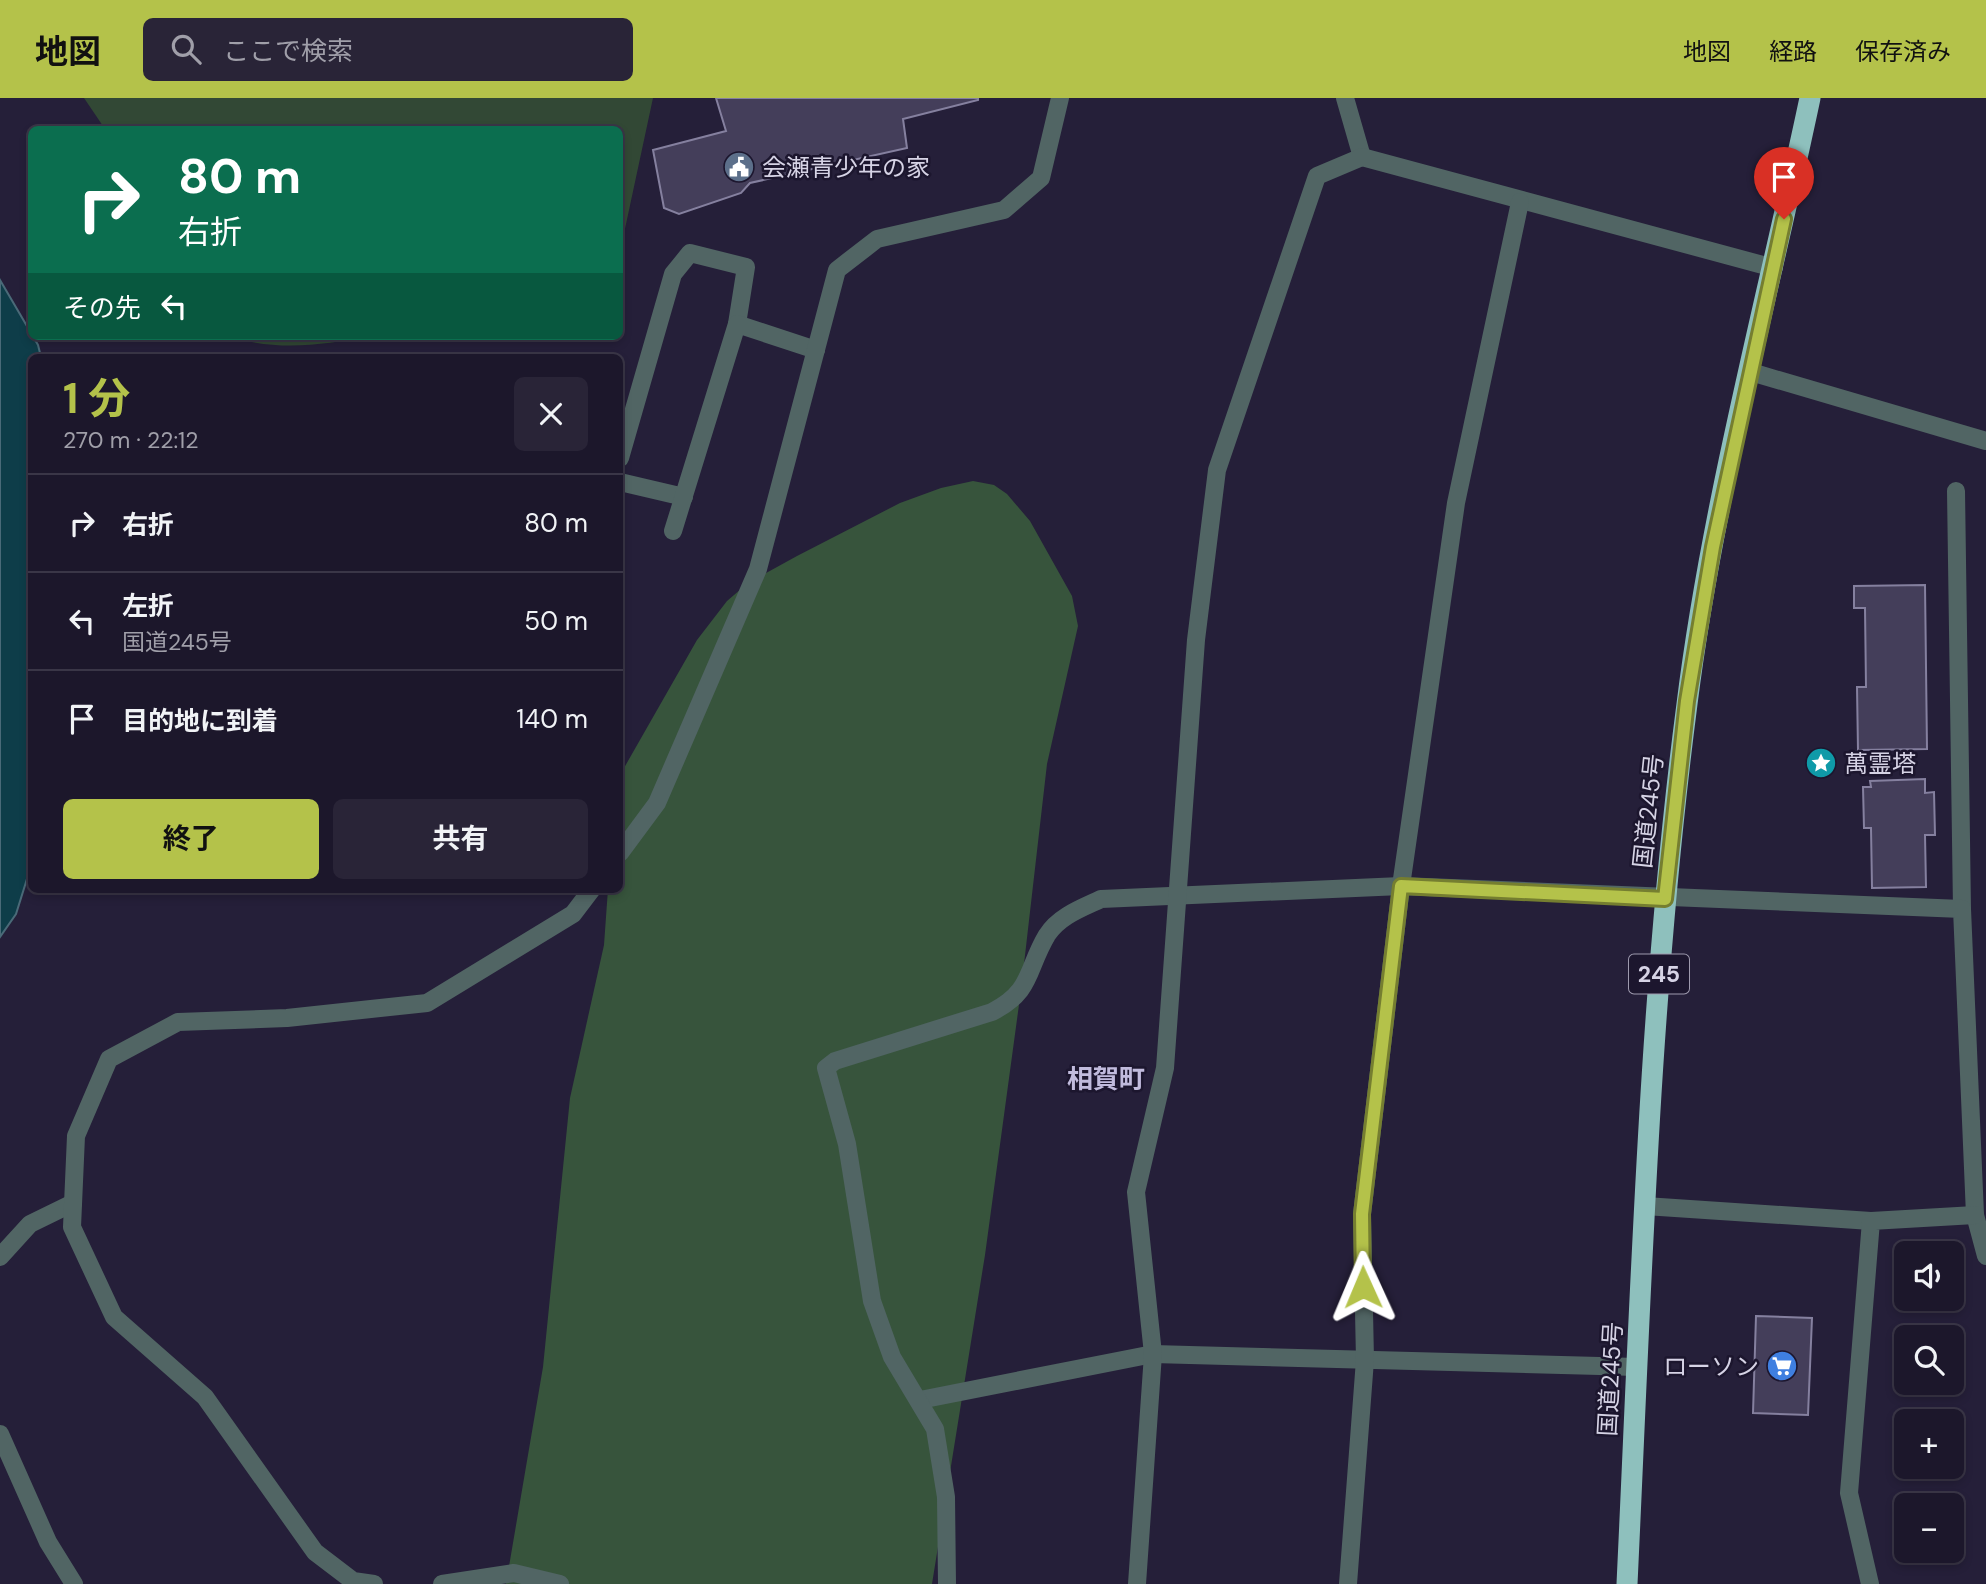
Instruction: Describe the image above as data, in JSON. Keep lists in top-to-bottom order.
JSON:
{
  "streets": {
    "highway": ["国道245号", "245"]
  },
  "districts": ["相賀町"],
  "places": {
    "public building": ["会瀬青少年の家"],
    "place": ["萬霊塔"],
    "supermarket": ["ローソン"]
  },
  "page": {
    "header": "地図",
    "search": "ここで検索",
    "nav": ["地図", "経路", "保存済み"],
    "turn": ["80 m", "右折"],
    "then": "その先",
    "heading": ["1 分", "270 m · 22:12"],
    "list": [
      {
        "name": "右折",
        "value": "80 m"
      },
      {
        "name": "左折",
        "note": "国道245号",
        "value": "50 m"
      },
      {
        "name": "目的地に到着",
        "value": "140 m"
      }
    ],
    "buttons": ["終了", "共有"],
    "map_buttons": ["+", "−"]
  }
}
